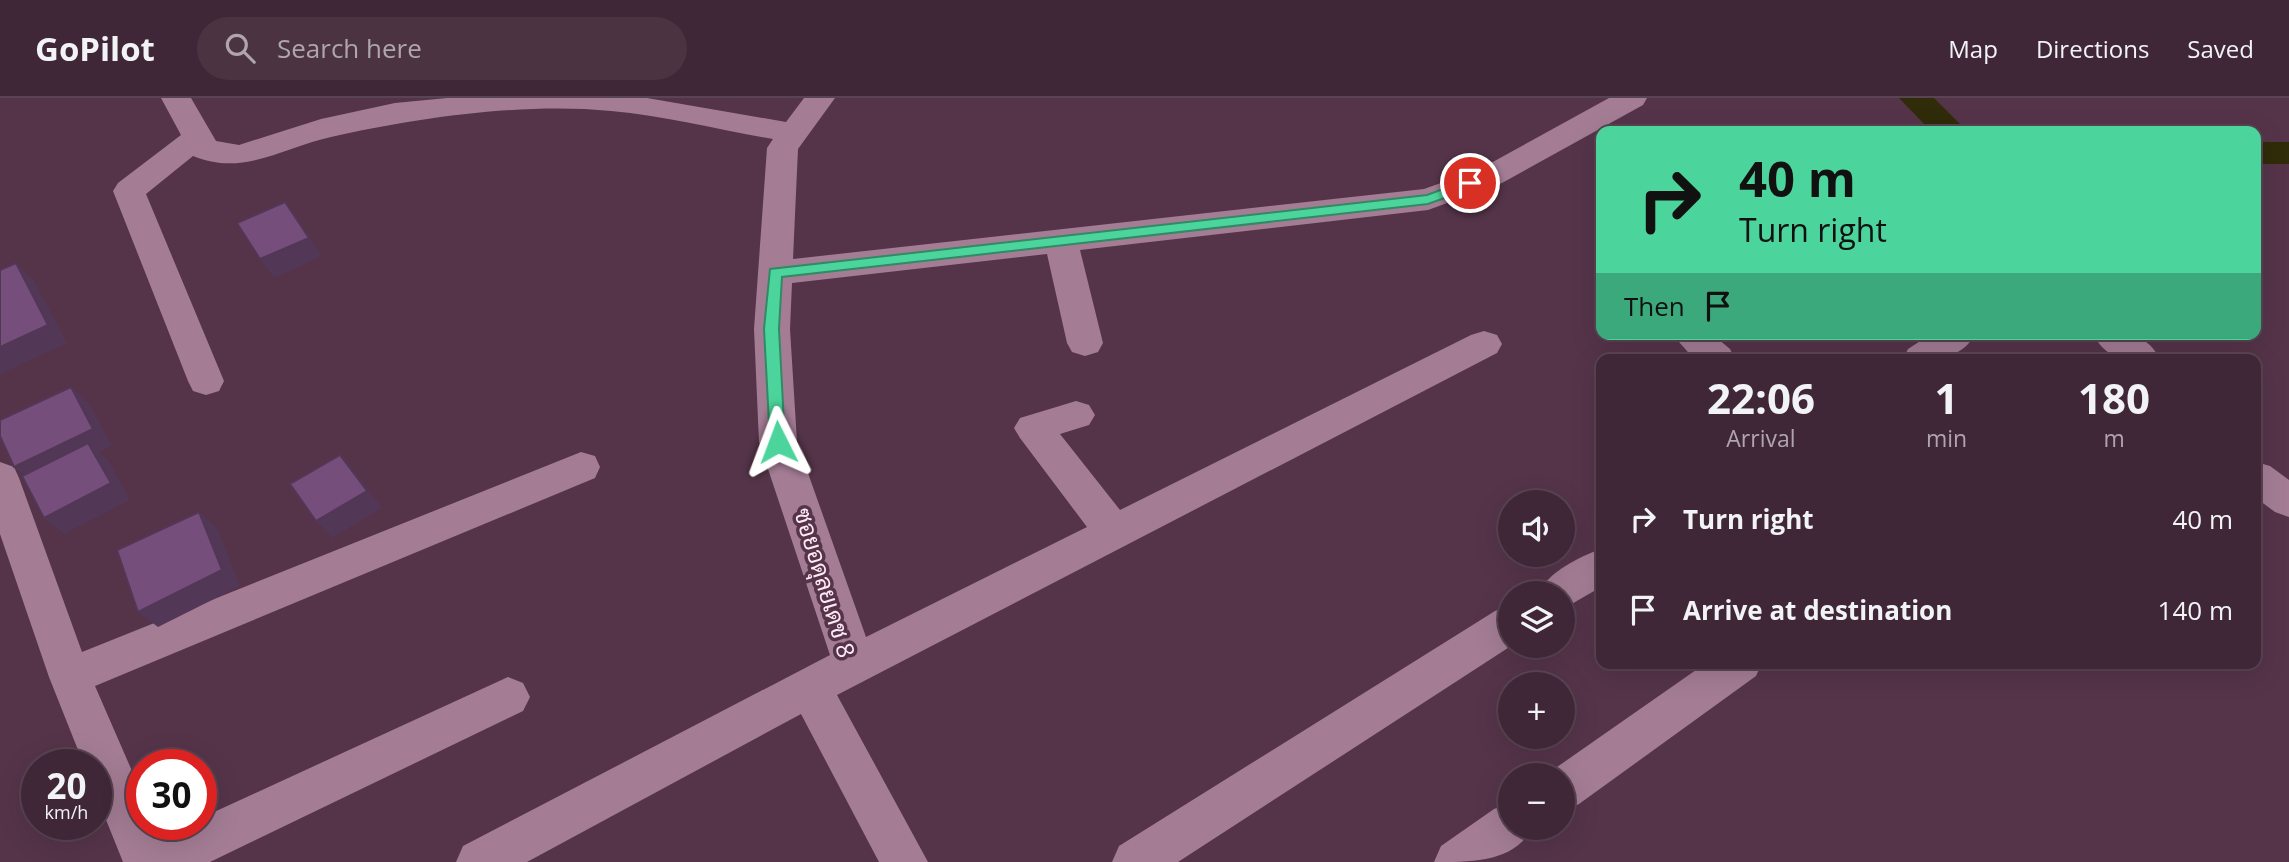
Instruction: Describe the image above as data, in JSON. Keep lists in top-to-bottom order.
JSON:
{
  "streets": {
    "street": ["ซอยอดุลยเดช 8"]
  },
  "page": {
    "header": "GoPilot",
    "search": "Search here",
    "nav": ["Map", "Directions", "Saved"],
    "turn": ["40 m", "Turn right"],
    "then": "Then",
    "eta": [
      "22:06",
      "Arrival",
      "1",
      "min",
      "180",
      "m"
    ],
    "list": [
      {
        "name": "Turn right",
        "value": "40 m"
      },
      {
        "name": "Arrive at destination",
        "value": "140 m"
      }
    ],
    "map_buttons": ["+", "−"],
    "speed": "20 km/h",
    "limit": "30"
  }
}
